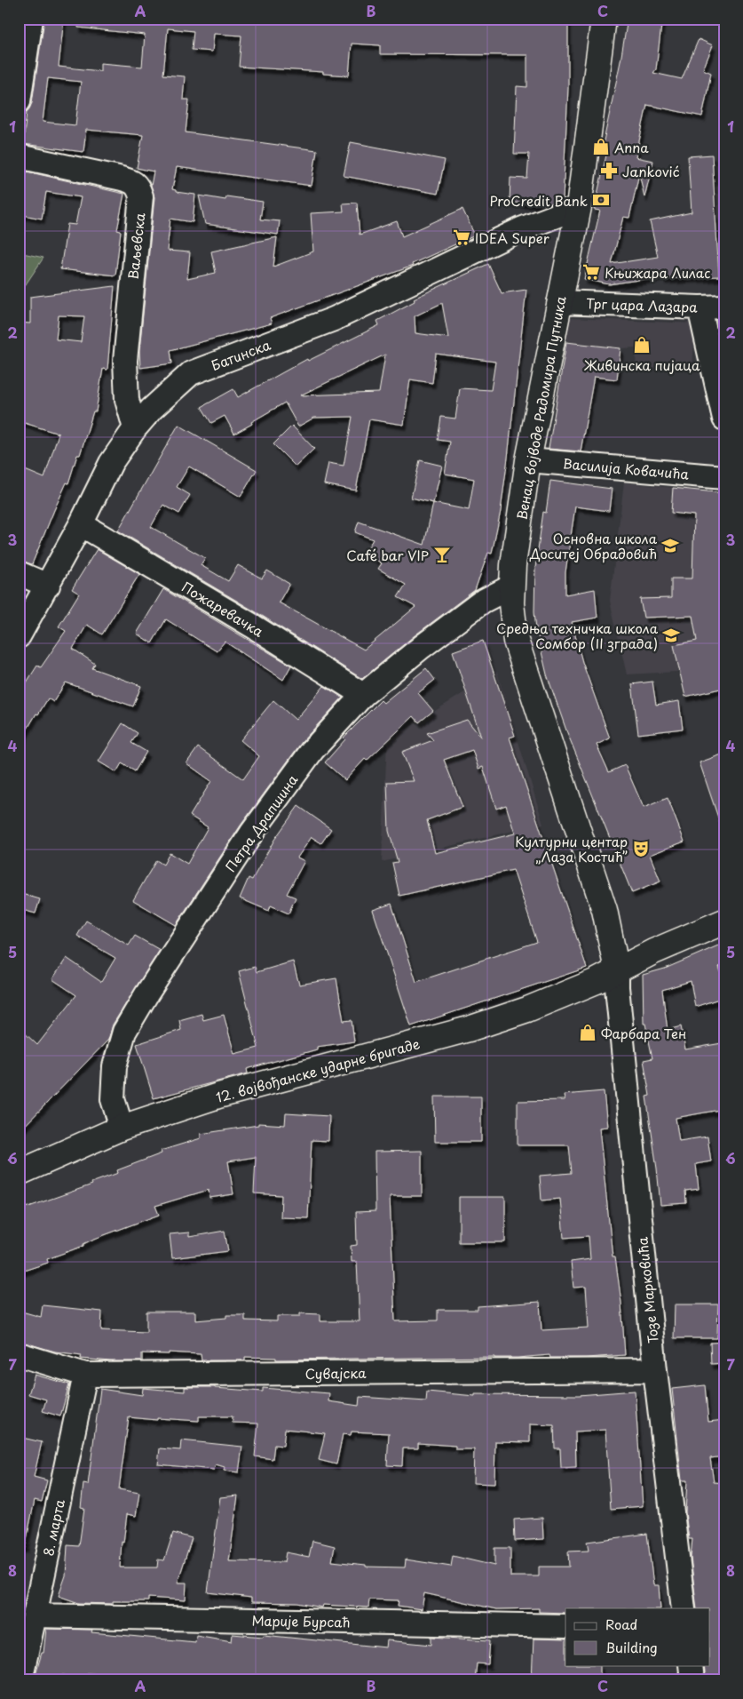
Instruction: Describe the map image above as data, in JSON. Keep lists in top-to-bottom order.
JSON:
{
  "streets": {
    "main road": ["Венац војводе Радомира Путника", "12. војвођанске ударне бригаде"],
    "street": [
      "Ваљевска",
      "Трг цара Лазара",
      "Батинска",
      "Василија Ковачића",
      "Пожаревачка",
      "Петра Драпшина",
      "Тозе Марковића",
      "Сувајска",
      "8. марта",
      "Марије Бурсаћ"
    ]
  },
  "crossings": [
    ["Ваљевска", "Батинска"],
    ["Трг цара Лазара", "Венац војводе Радомира Путника"],
    ["Батинска", "Венац војводе Радомира Путника"],
    ["Батинска", "Пожаревачка"],
    ["Венац војводе Радомира Путника", "Василија Ковачића"],
    ["Венац војводе Радомира Путника", "Петра Драпшина"],
    ["Венац војводе Радомира Путника", "12. војвођанске ударне бригаде"],
    ["Венац војводе Радомира Путника", "Тозе Марковића"],
    ["Пожаревачка", "Петра Драпшина"],
    ["Петра Драпшина", "12. војвођанске ударне бригаде"],
    ["12. војвођанске ударне бригаде", "Тозе Марковића"],
    ["Тозе Марковића", "Сувајска"],
    ["Сувајска", "8. марта"],
    ["8. марта", "Марије Бурсаћ"]
  ],
  "places": {
    "shop": ["Anna", "Живинска пијаца", "Фарбара Тен"],
    "pharmacy": ["Janković"],
    "bank": ["ProCredit Bank"],
    "supermarket": ["IDEA Super", "Књижара Лилас"],
    "school or university": ["Основна школа Доситеј Обрадовић", "Средња техничка школа Сомбор (II зграда)"],
    "bar": ["Café bar VIP"],
    "theatre": ["Културни центар „Лаза Костић”"]
  },
  "legend": ["Road", "Building"],
  "grid": {
    "columns": ["A", "B", "C"],
    "rows": [
      "1",
      "2",
      "3",
      "4",
      "5",
      "6",
      "7",
      "8"
    ]
  }
}
